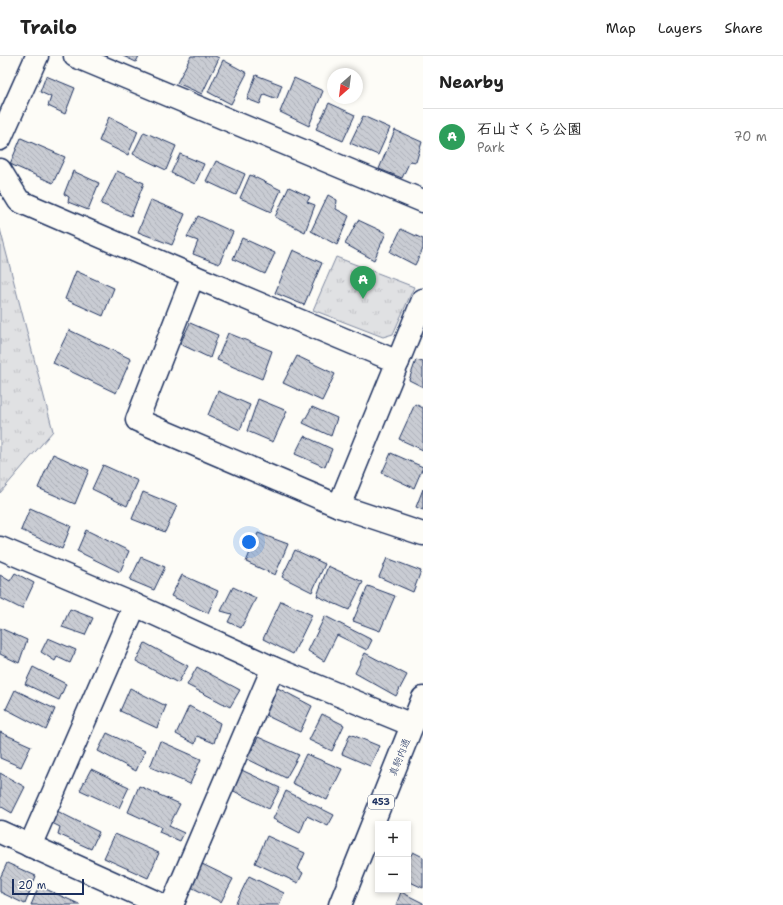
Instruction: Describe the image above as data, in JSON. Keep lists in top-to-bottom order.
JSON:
{
  "streets": {
    "main road": ["真駒内通", "453"]
  },
  "scale_bar": "20 m",
  "north": "bottom left",
  "page": {
    "header": "Trailo",
    "nav": ["Map", "Layers", "Share"],
    "heading": "Nearby",
    "list": [
      {
        "mark": "A",
        "name": "石山さくら公園",
        "note": "Park",
        "value": "70 m"
      }
    ],
    "pins": "A",
    "map_buttons": ["+", "−"],
    "scale": "20 m"
  }
}
